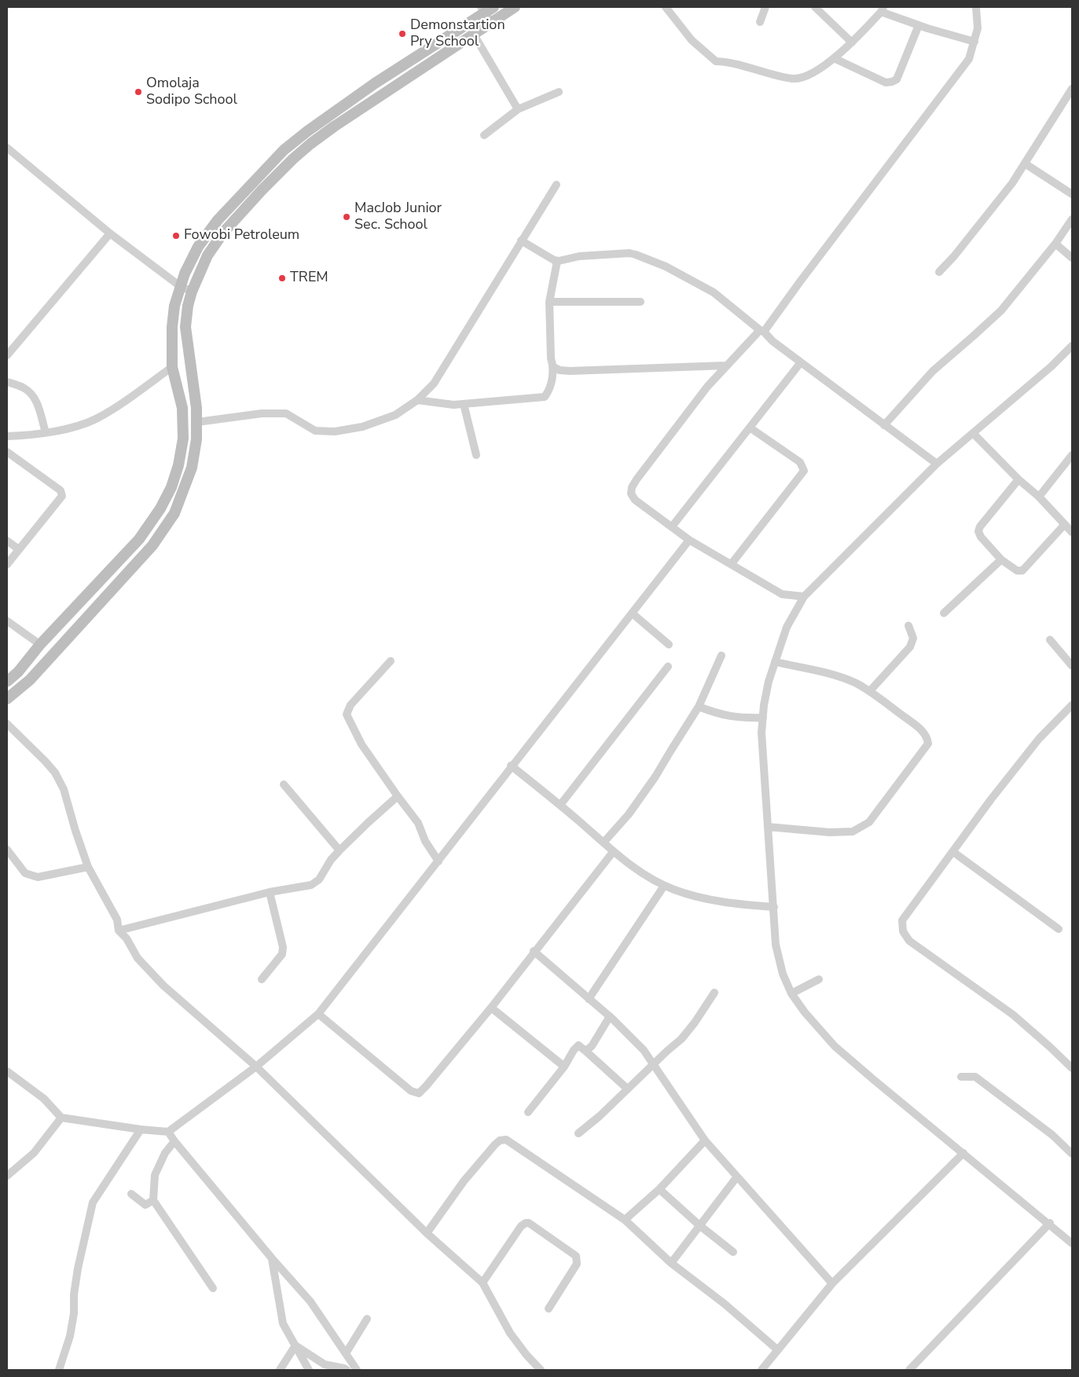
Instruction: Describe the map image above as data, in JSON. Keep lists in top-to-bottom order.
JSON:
{
  "places": [
    "Demonstartion Pry School",
    "Omolaja Sodipo School",
    "MacJob Junior Sec. School",
    "Fowobi Petroleum",
    "TREM"
  ]
}
